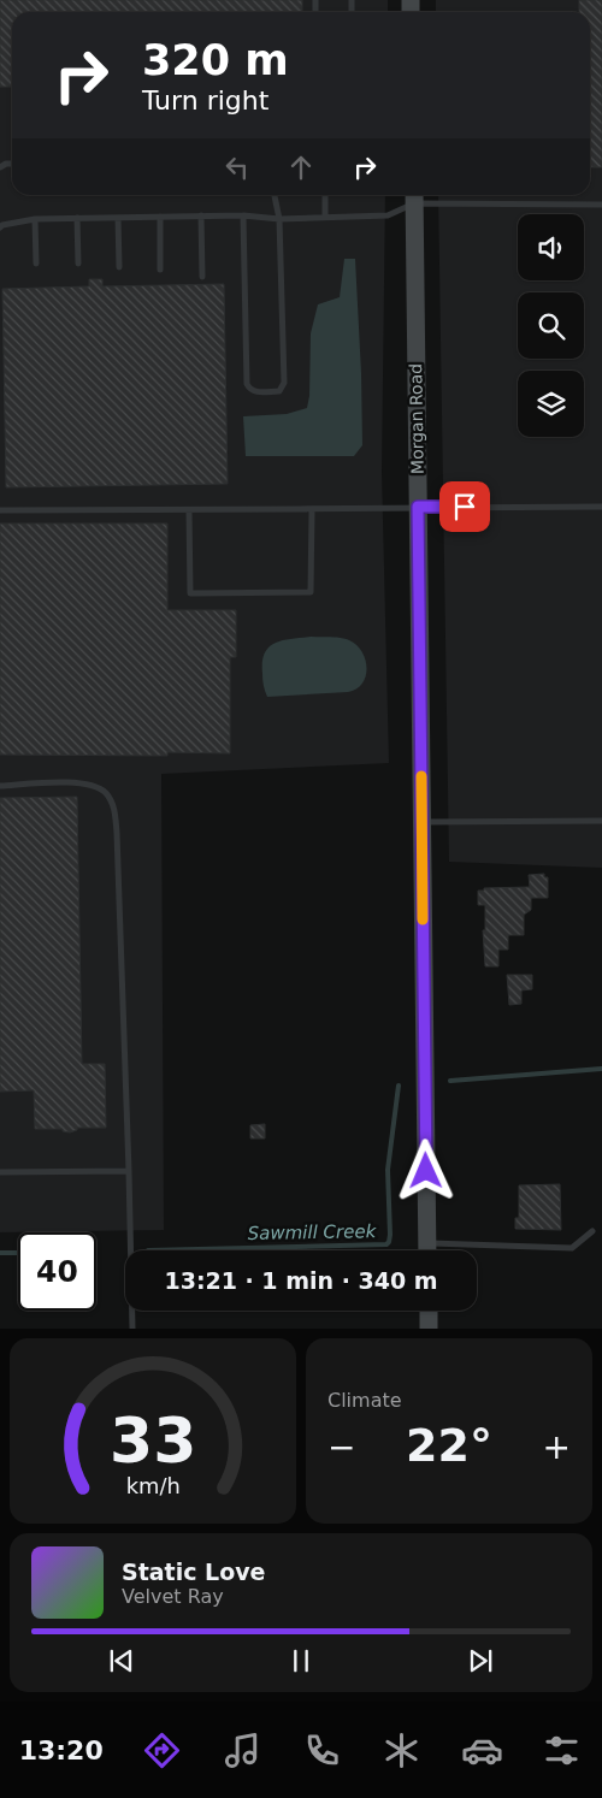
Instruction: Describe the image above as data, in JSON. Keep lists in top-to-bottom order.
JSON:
{
  "streets": {
    "street": ["Morgan Road"]
  },
  "water": ["Sawmill Creek"],
  "page": {
    "turn": ["320 m", "Turn right"],
    "limit": "40",
    "trip": "13:21 · 1 min · 340 m",
    "tile": "Climate",
    "heat": ["−", "22°", "+"],
    "song": ["Static Love", "Velvet Ray"],
    "tabs": "13:20",
    "gauge": ["33", "km/h"]
  }
}
